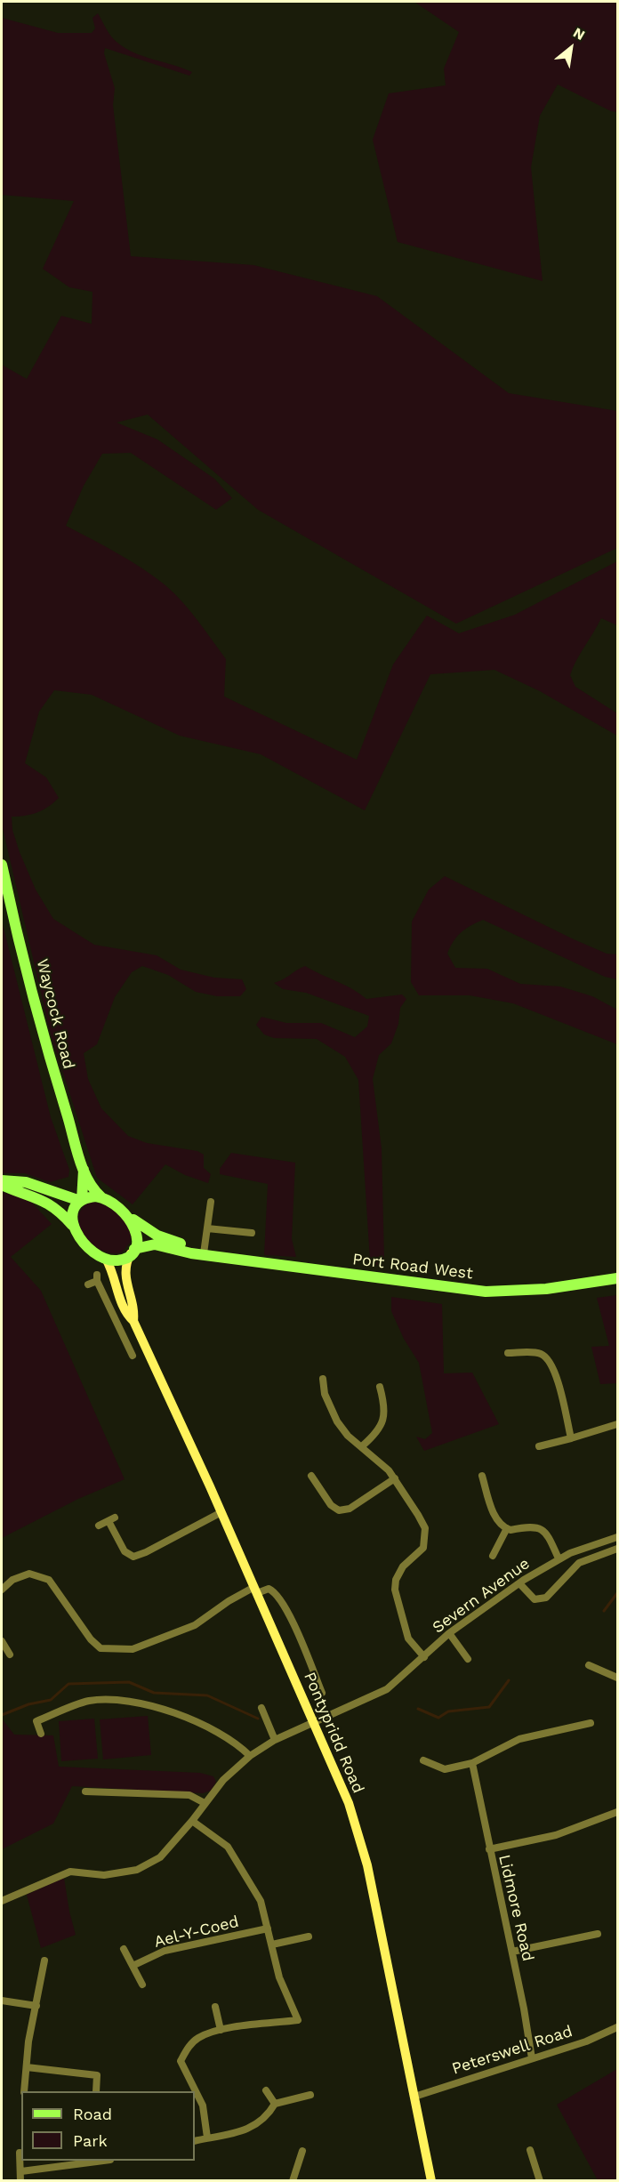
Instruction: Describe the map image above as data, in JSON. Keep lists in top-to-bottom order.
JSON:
{
  "streets": {
    "main road": ["Waycock Road", "Port Road West", "Pontypridd Road"],
    "street": [
      "Severn Avenue",
      "Lidmore Road",
      "Ael-Y-Coed",
      "Peterswell Road"
    ]
  },
  "crossings": [
    ["Waycock Road", "Port Road West"],
    ["Waycock Road", "Pontypridd Road"],
    ["Port Road West", "Pontypridd Road"],
    ["Severn Avenue", "Pontypridd Road"],
    ["Pontypridd Road", "Peterswell Road"],
    ["Lidmore Road", "Peterswell Road"]
  ],
  "legend": ["Road", "Park"],
  "north": "top right"
}
